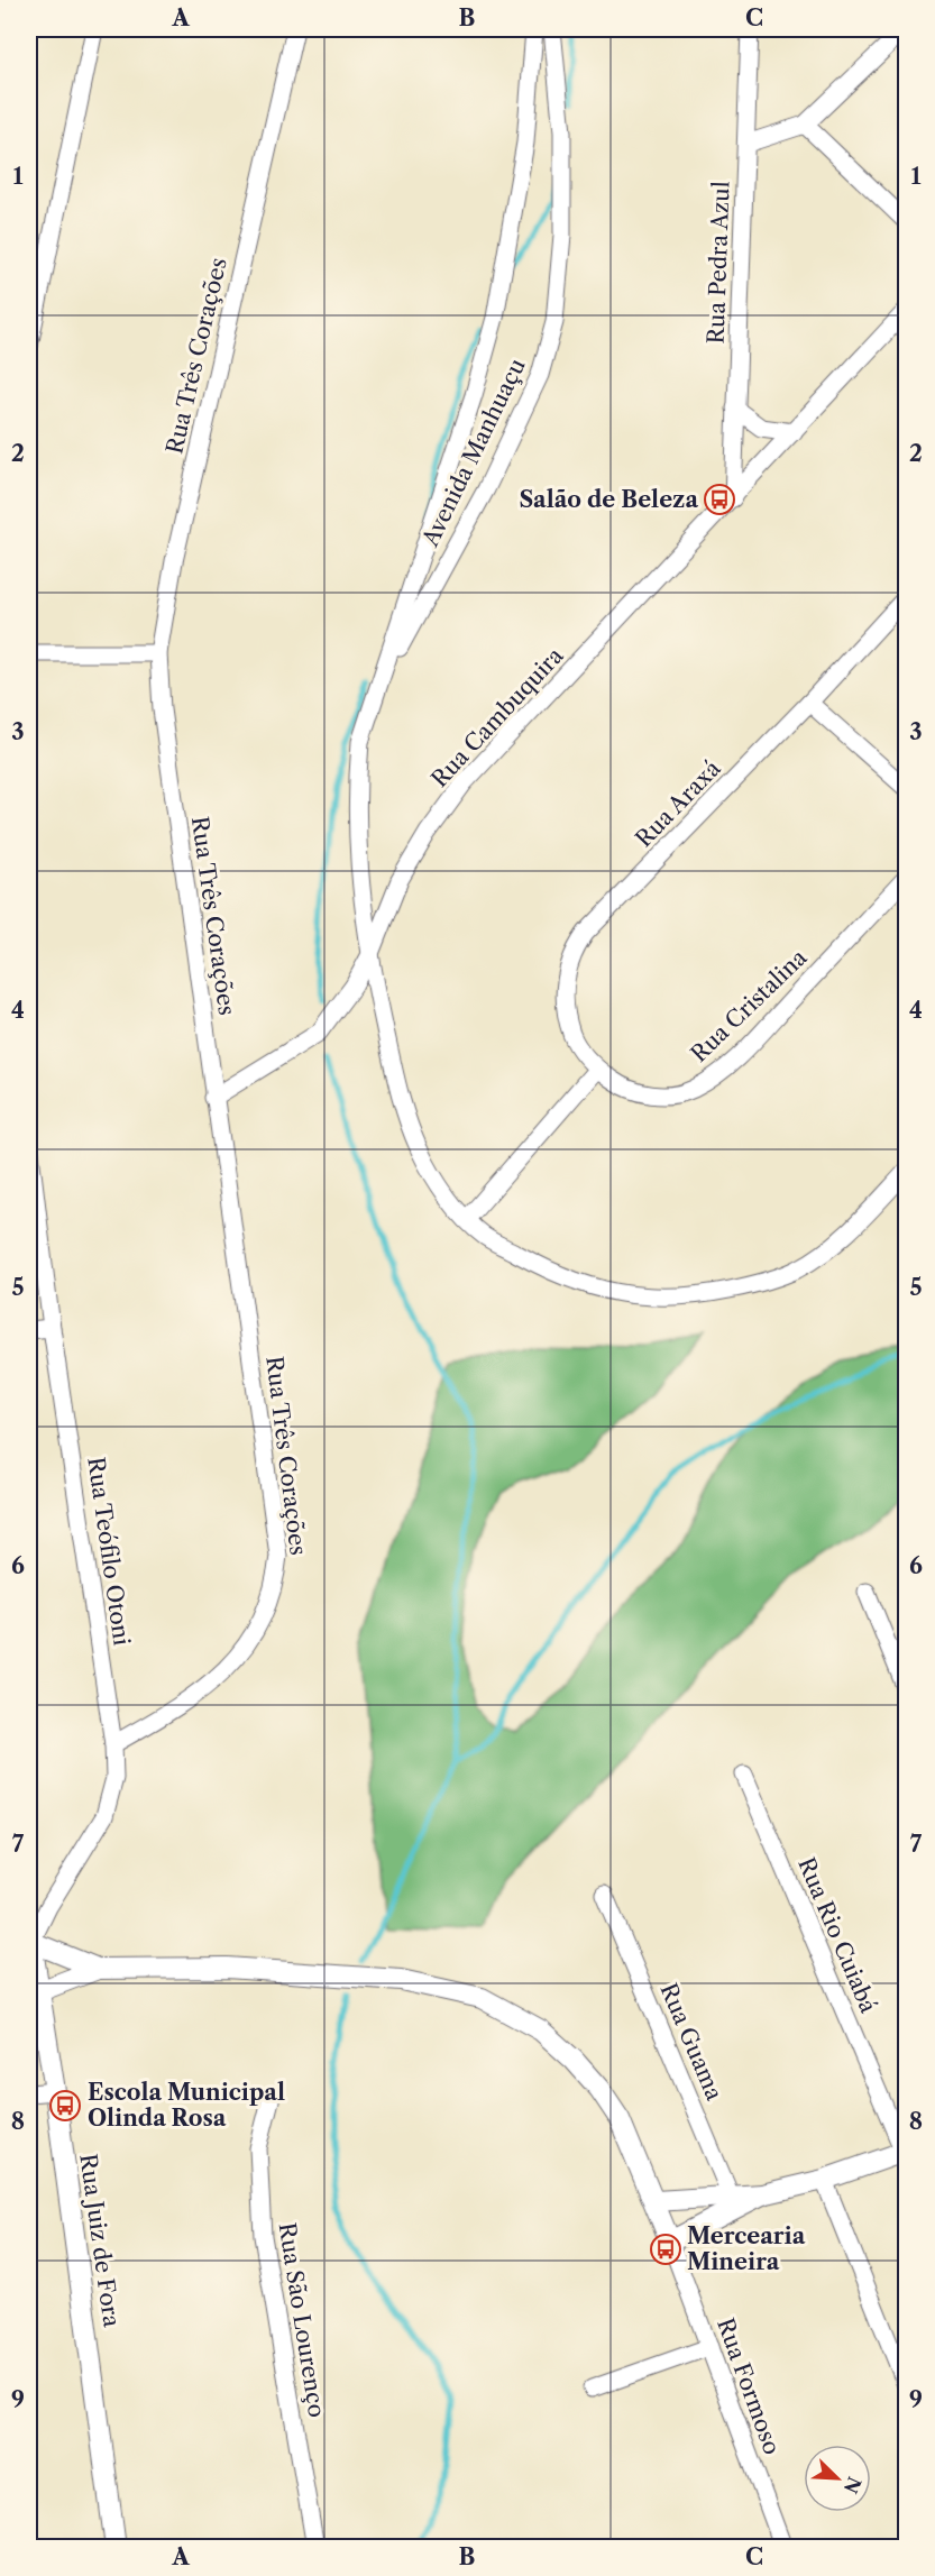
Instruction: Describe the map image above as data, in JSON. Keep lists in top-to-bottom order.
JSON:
{
  "streets": {
    "street": [
      "Rua Pedra Azul",
      "Rua Três Corações",
      "Avenida Manhuaçu",
      "Rua Cambuquira",
      "Rua Araxá",
      "Rua Cristalina",
      "Rua Teófilo Otoni",
      "Rua Rio Cuiabá",
      "Rua Guama",
      "Rua Juiz de Fora",
      "Rua São Lourenço",
      "Rua Formoso"
    ]
  },
  "crossings": [
    ["Rua Pedra Azul", "Rua Cambuquira"],
    ["Rua Três Corações", "Rua Teófilo Otoni"],
    ["Avenida Manhuaçu", "Rua Cambuquira"],
    ["Rua Araxá", "Rua Cristalina"],
    ["Rua Teófilo Otoni", "Rua Juiz de Fora"]
  ],
  "places": {
    "bus stop": ["Salão de Beleza", "Escola Municipal Olinda Rosa", "Mercearia Mineira"]
  },
  "north": "bottom right",
  "grid": {
    "columns": ["A", "B", "C"],
    "rows": [
      "1",
      "2",
      "3",
      "4",
      "5",
      "6",
      "7",
      "8",
      "9"
    ]
  }
}
